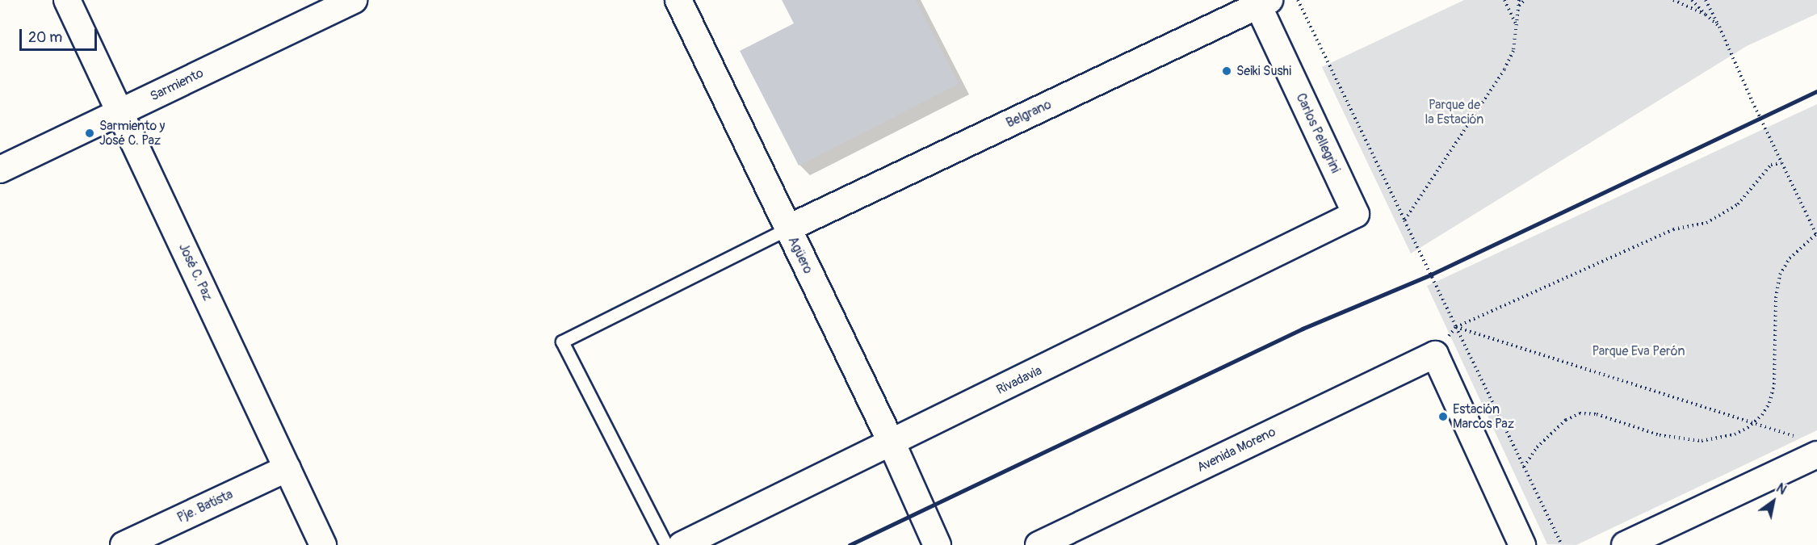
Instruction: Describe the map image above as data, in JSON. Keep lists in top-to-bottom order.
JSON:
{
  "streets": {
    "street": [
      "Sarmiento",
      "Belgrano",
      "Carlos Pellegrini",
      "Agüero",
      "José C. Paz",
      "Rivadavia",
      "Avenida Moreno",
      "Pje. Batista"
    ]
  },
  "crossings": [
    ["Sarmiento", "José C. Paz"],
    ["Belgrano", "Carlos Pellegrini"],
    ["Belgrano", "Agüero"],
    ["Carlos Pellegrini", "Rivadavia"],
    ["Agüero", "Rivadavia"],
    ["José C. Paz", "Pje. Batista"]
  ],
  "parks": ["Parque de la Estación", "Parque Eva Perón"],
  "places": ["Seiki Sushi", "Sarmiento y José C. Paz", "Estación Marcos Paz"],
  "scale_bar": "20 m",
  "north": "top right"
}
